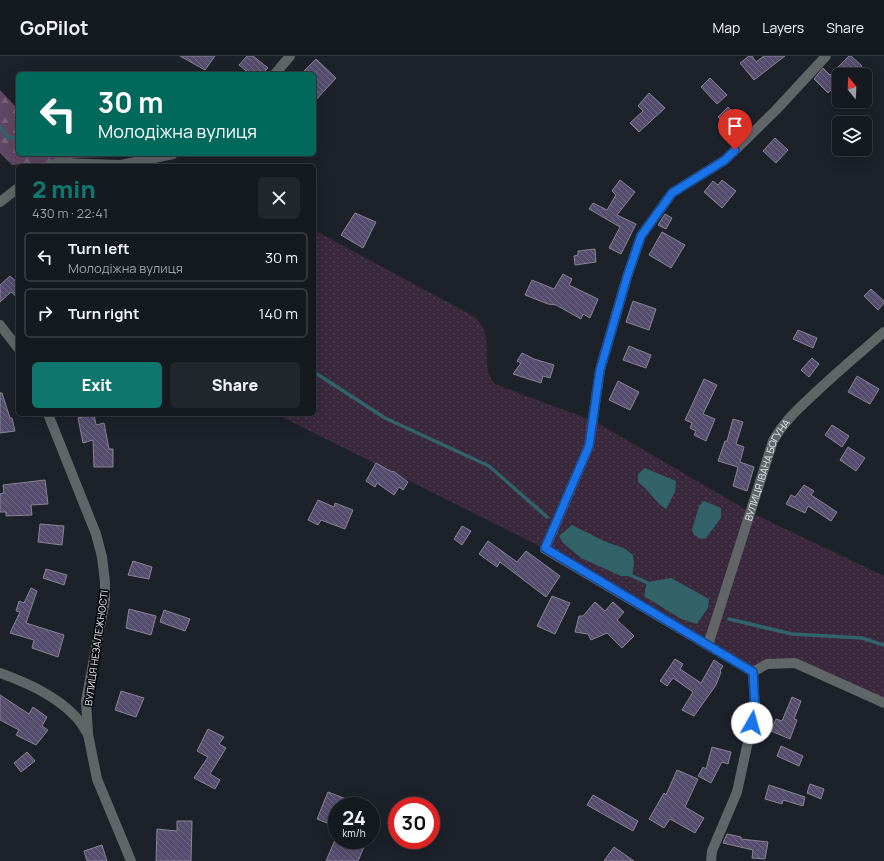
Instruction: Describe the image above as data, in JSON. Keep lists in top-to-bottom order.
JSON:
{
  "streets": {
    "street": ["ВУЛИЦЯ ІВАНА БОГУНА", "ВУЛИЦЯ НЕЗАЛЕЖНОСТІ"]
  },
  "north": "top",
  "page": {
    "header": "GoPilot",
    "nav": ["Map", "Layers", "Share"],
    "turn": ["30 m", "Молодіжна вулиця"],
    "heading": ["2 min", "430 m · 22:41"],
    "list": [
      {
        "name": "Turn left",
        "note": "Молодіжна вулиця",
        "value": "30 m"
      },
      {
        "name": "Turn right",
        "value": "140 m"
      }
    ],
    "buttons": ["Exit", "Share"],
    "speed": "24 km/h",
    "limit": "30"
  }
}
